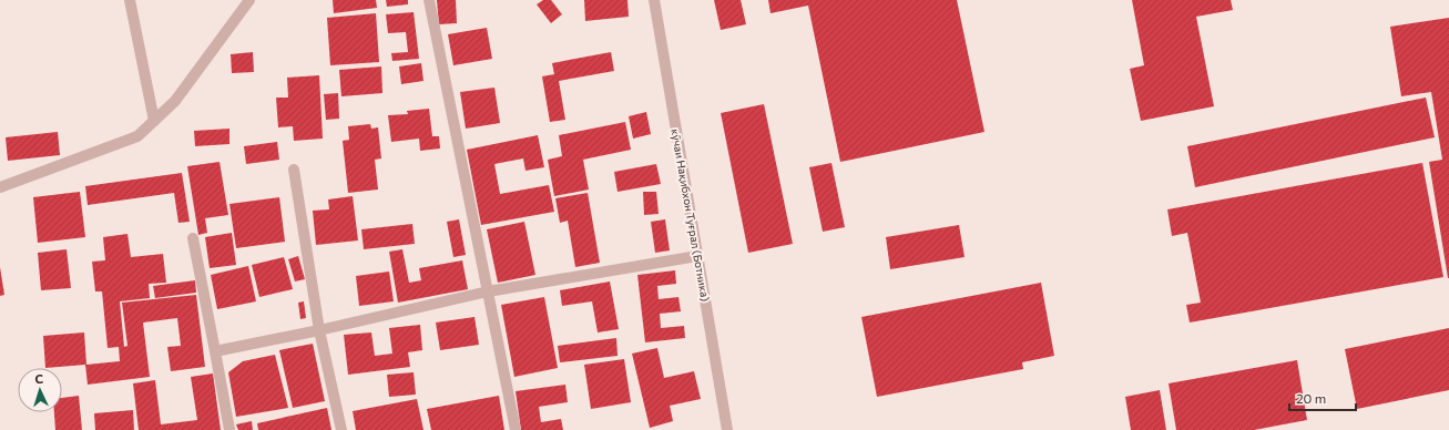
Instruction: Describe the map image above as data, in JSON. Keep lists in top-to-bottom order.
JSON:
{
  "streets": {
    "lane": ["кӯчаи Нақибхон Туғрал (Ботника)"]
  },
  "scale_bar": "20 m",
  "north": "top"
}
